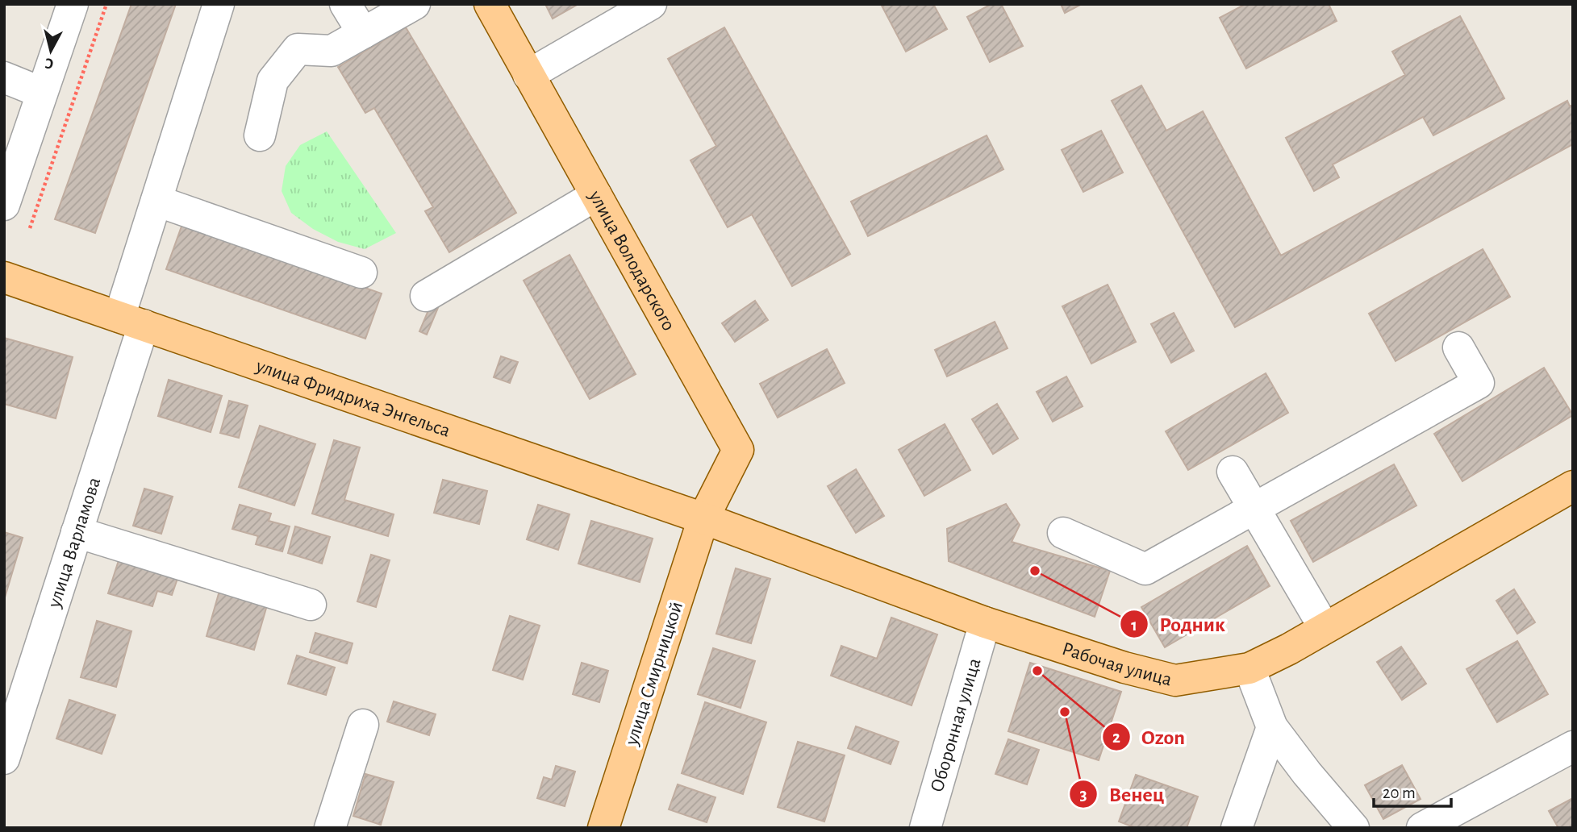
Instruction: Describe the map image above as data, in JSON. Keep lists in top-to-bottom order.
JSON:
{
  "streets": {
    "main road": [
      "улица Володарского",
      "улица Фридриха Энгельса",
      "Рабочая улица",
      "улица Смирницкой"
    ],
    "street": ["улица Варламова", "Оборонная улица"]
  },
  "crossings": [
    ["улица Володарского", "улица Фридриха Энгельса"],
    ["улица Володарского", "Рабочая улица"],
    ["улица Володарского", "улица Смирницкой"],
    ["улица Фридриха Энгельса", "улица Варламова"],
    ["улица Фридриха Энгельса", "Рабочая улица"],
    ["улица Фридриха Энгельса", "улица Смирницкой"],
    ["Рабочая улица", "улица Смирницкой"],
    ["Рабочая улица", "Оборонная улица"]
  ],
  "places": ["Родник", "Ozon", "Венец"],
  "scale_bar": "20 m",
  "north": "bottom"
}
